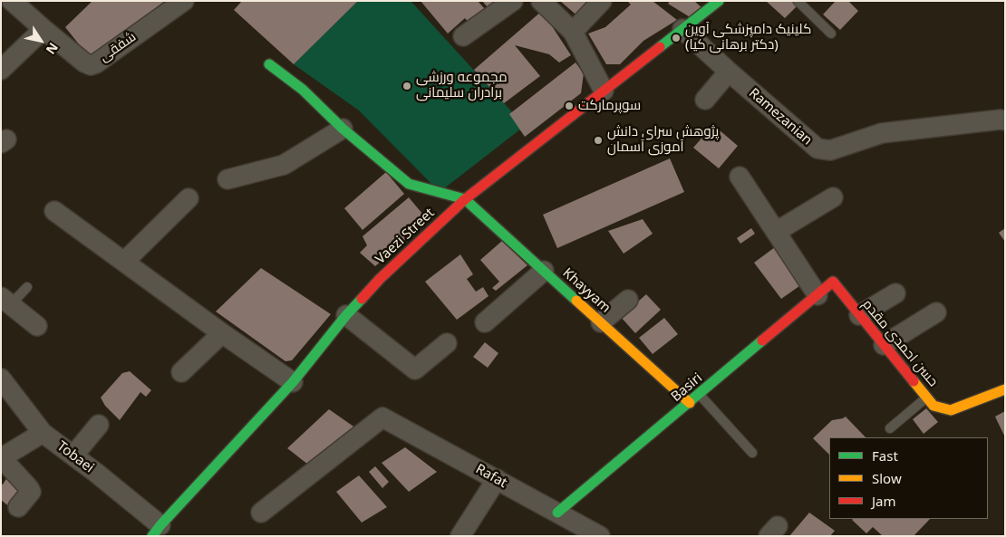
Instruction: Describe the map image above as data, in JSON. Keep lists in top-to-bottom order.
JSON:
{
  "streets": {
    "street": [
      "شفقی",
      "Ramezanian",
      "Vaezi Street",
      "Khayyam",
      "حسن احمدی مقدم",
      "Basiri",
      "Tobaei",
      "Rafat"
    ]
  },
  "crossings": [
    ["Ramezanian", "Vaezi Street"],
    ["Vaezi Street", "Khayyam"],
    ["Vaezi Street", "Tobaei"],
    ["Khayyam", "Basiri"],
    ["حسن احمدی مقدم", "Basiri"],
    ["Basiri", "Rafat"]
  ],
  "places": [
    "کلینیک دامپزشکی آوین (دکتر برهانی کیا)",
    "مجموعه ورزشی برادران سلیمانی",
    "سوپرمارکت",
    "پژوهش سرای دانش آموزی آسمان"
  ],
  "legend": ["Fast", "Slow", "Jam"],
  "north": "bottom right"
}
